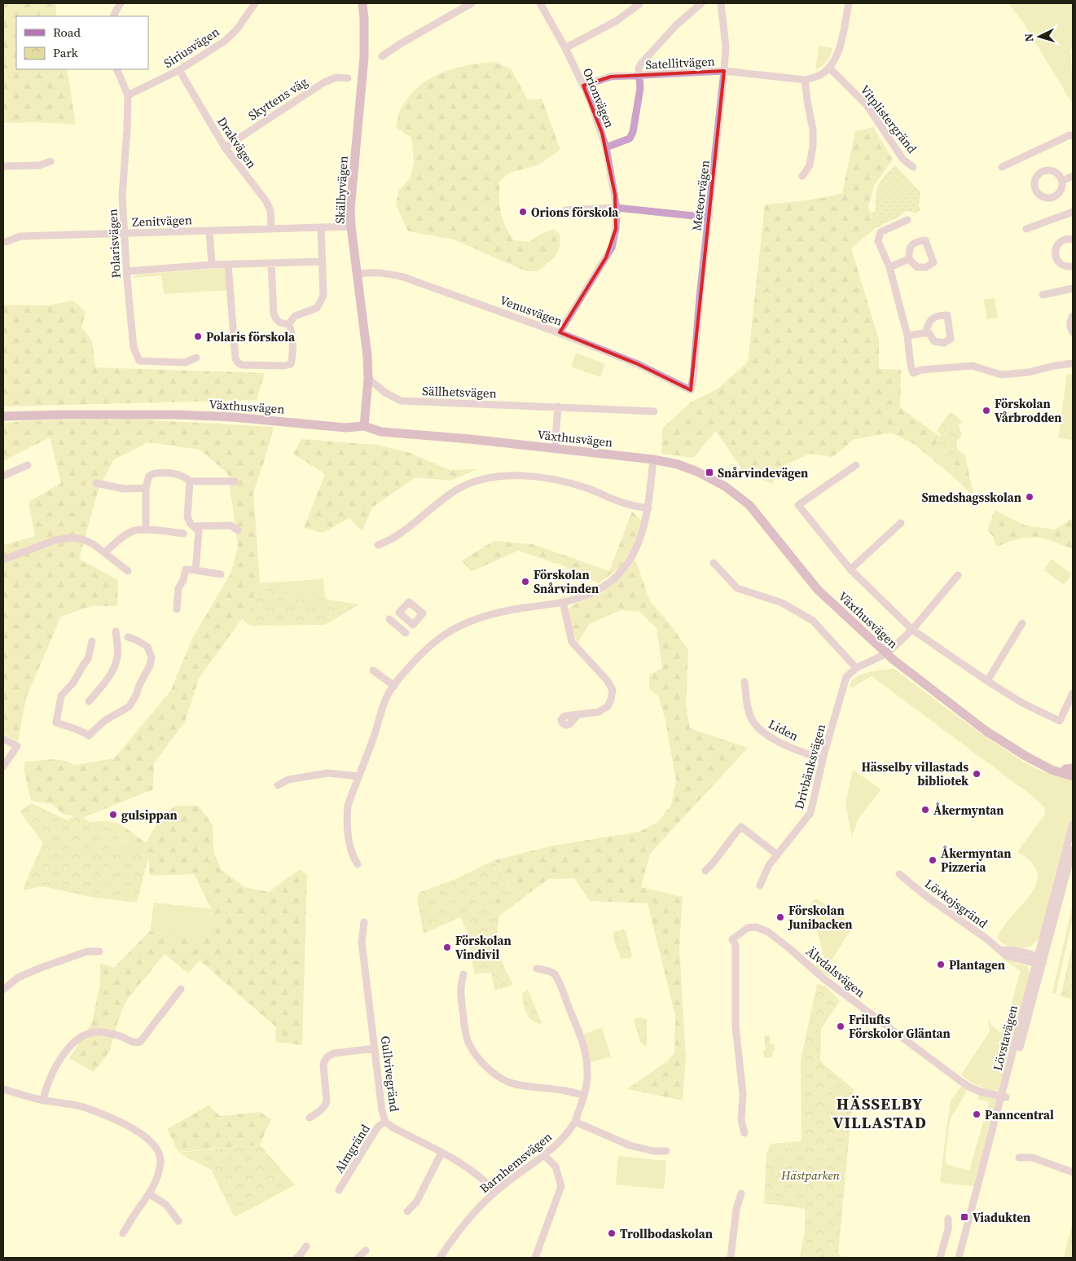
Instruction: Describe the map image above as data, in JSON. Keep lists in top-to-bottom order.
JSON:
{
  "streets": {
    "street": [
      "Siriusvägen",
      "Satellitvägen",
      "Orionvägen",
      "Skyttens väg",
      "Vitplistergränd",
      "Drakvägen",
      "Skälbyvägen",
      "Meteorvägen",
      "Zenitvägen",
      "Polarisvägen",
      "Venusvägen",
      "Sällhetsvägen",
      "Växthusvägen",
      "Liden",
      "Drivbänksvägen",
      "Lövkojsgränd",
      "Älvdalsvägen",
      "Lövstavägen",
      "Gullvivegränd",
      "Almgränd",
      "Barnhemsvägen"
    ]
  },
  "crossings": [
    ["Siriusvägen", "Drakvägen"],
    ["Siriusvägen", "Polarisvägen"],
    ["Satellitvägen", "Orionvägen"],
    ["Satellitvägen", "Meteorvägen"],
    ["Orionvägen", "Venusvägen"],
    ["Skyttens väg", "Drakvägen"],
    ["Drakvägen", "Zenitvägen"],
    ["Skälbyvägen", "Zenitvägen"],
    ["Skälbyvägen", "Venusvägen"],
    ["Skälbyvägen", "Sällhetsvägen"],
    ["Skälbyvägen", "Växthusvägen"],
    ["Meteorvägen", "Venusvägen"],
    ["Zenitvägen", "Polarisvägen"],
    ["Växthusvägen", "Drivbänksvägen"],
    ["Liden", "Drivbänksvägen"],
    ["Lövkojsgränd", "Lövstavägen"],
    ["Älvdalsvägen", "Lövstavägen"],
    ["Gullvivegränd", "Almgränd"],
    ["Gullvivegränd", "Barnhemsvägen"]
  ],
  "districts": ["HÄSSELBY VILLASTAD"],
  "parks": ["Hästparken"],
  "places": {
    "other": [
      "Orions förskola",
      "Polaris förskola",
      "Förskolan Vårbrodden",
      "Smedshagsskolan",
      "Förskolan Snårvinden",
      "Hässelby villastads bibliotek",
      "Åkermyntan",
      "gulsippan",
      "Åkermyntan Pizzeria",
      "Förskolan Junibacken",
      "Förskolan Vindivil",
      "Plantagen",
      "Frilufts Förskolor Gläntan",
      "Panncentral",
      "Trollbodaskolan"
    ],
    "transit": ["Snårvindevägen", "Viadukten"]
  },
  "legend": ["Road", "Park"],
  "north": "left"
}
